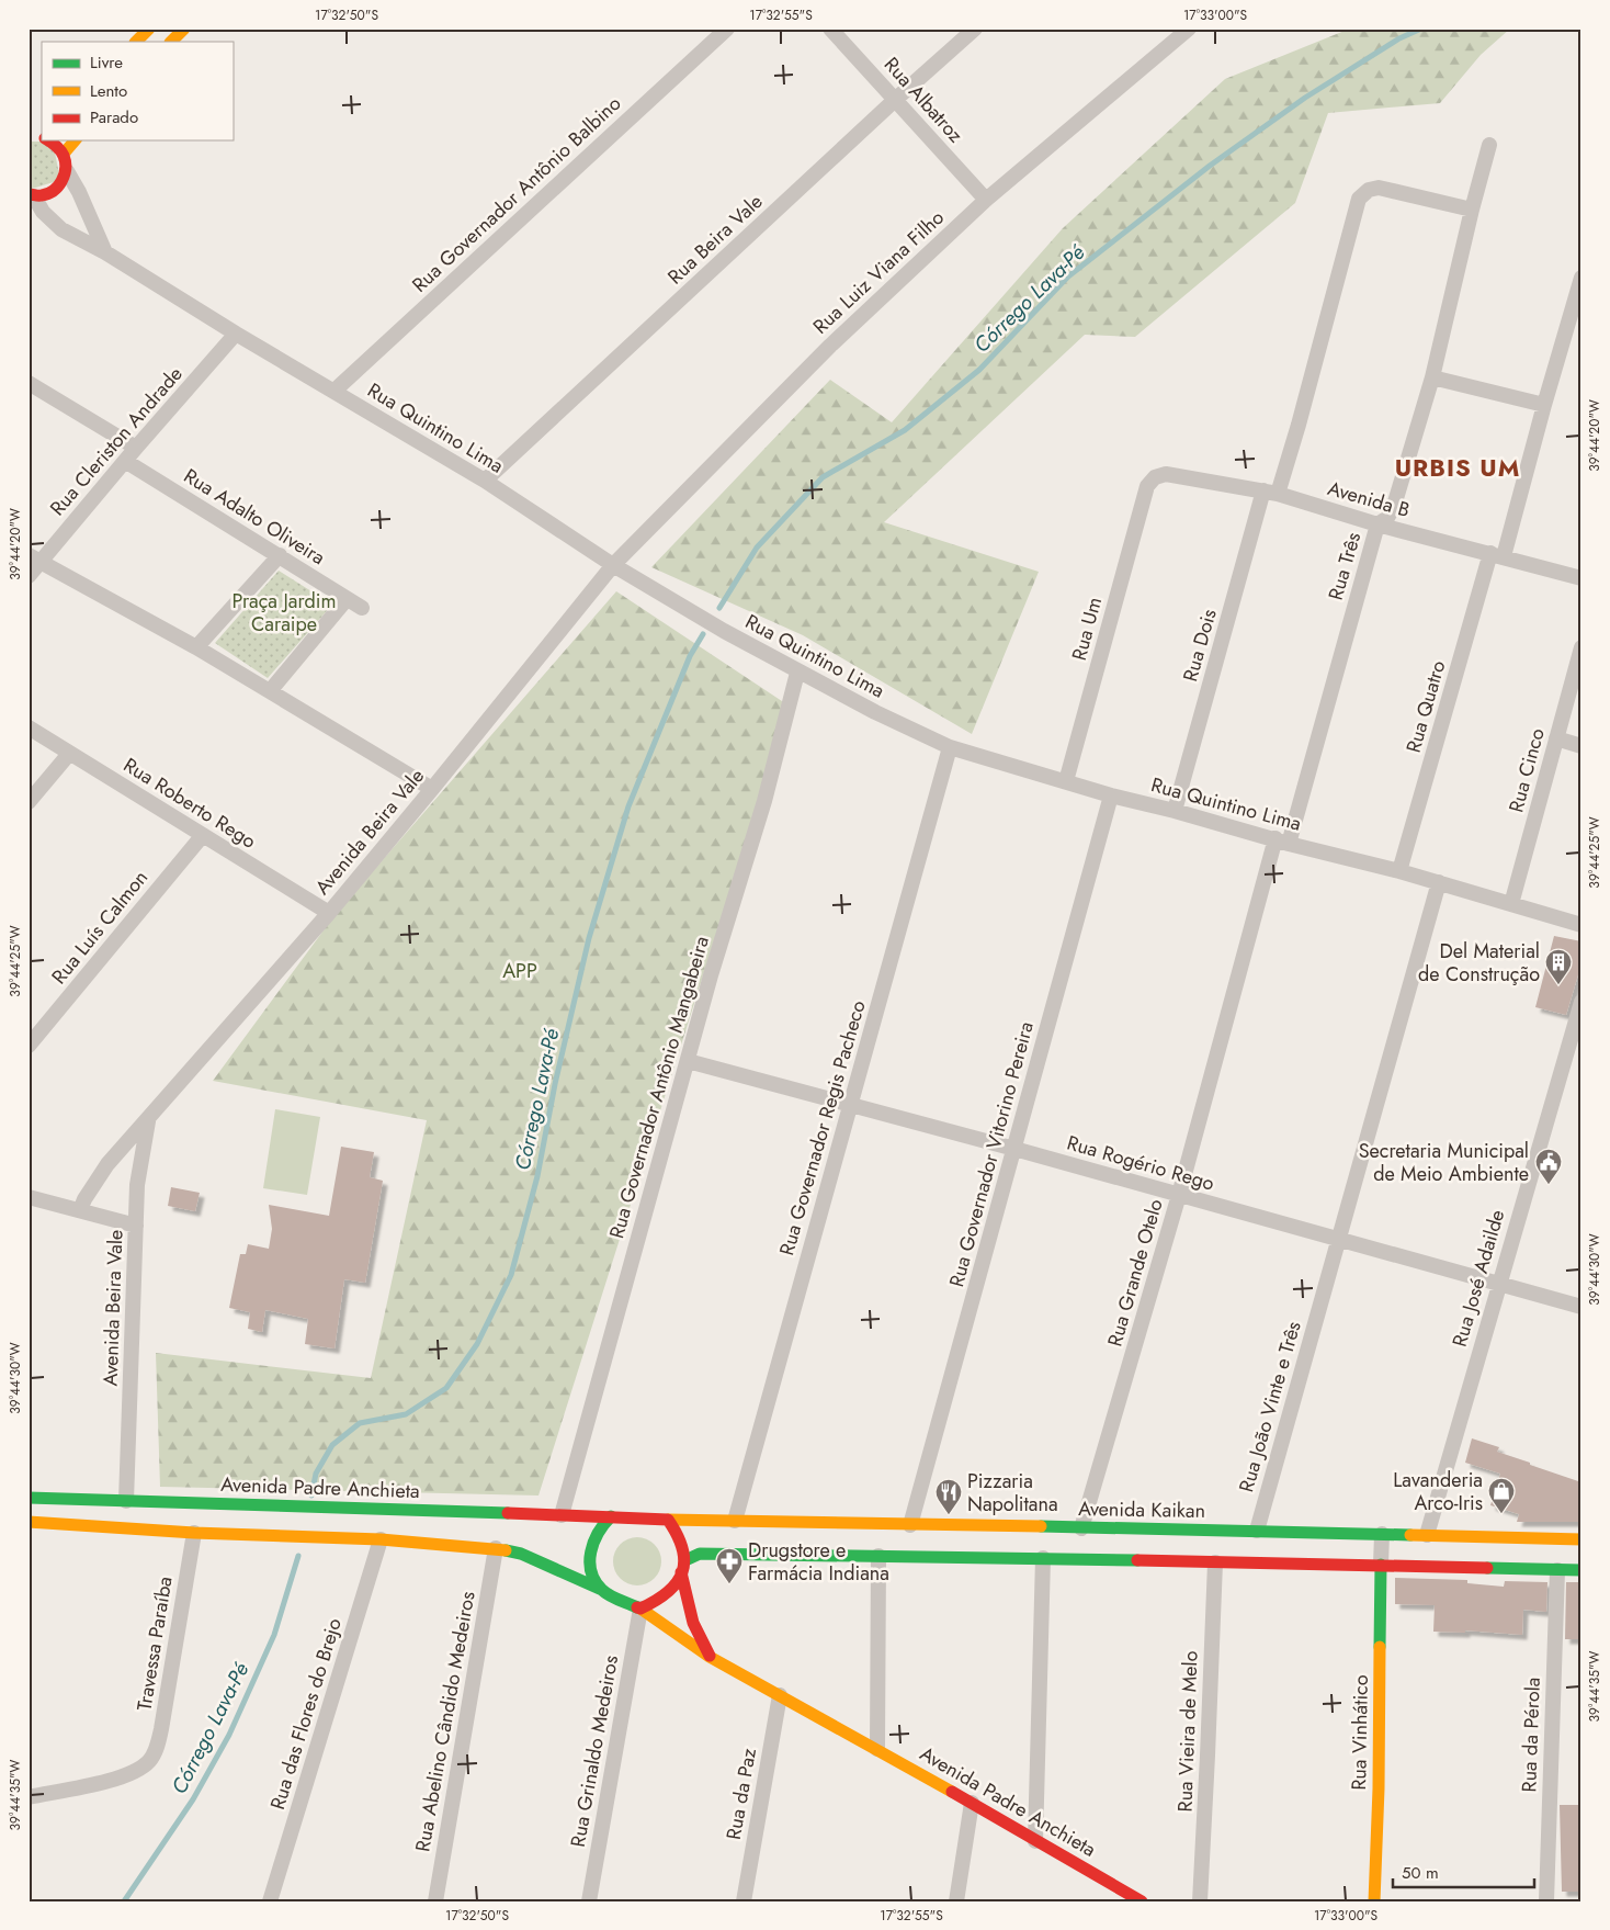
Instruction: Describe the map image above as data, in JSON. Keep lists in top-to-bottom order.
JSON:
{
  "streets": {
    "street": [
      "Rua Albatroz",
      "Rua Governador Antônio Balbino",
      "Rua Beira Vale",
      "Rua Luiz Viana Filho",
      "Rua Quintino Lima",
      "Rua Cleriston Andrade",
      "Avenida B",
      "Rua Adalto Oliveira",
      "Rua Três",
      "Rua Um",
      "Rua Dois",
      "Rua Quatro",
      "Rua Cinco",
      "Rua Roberto Rego",
      "Avenida Beira Vale",
      "Rua Luís Calmon",
      "Rua Governador Antônio Mangabeira",
      "Rua Governador Regis Pacheco",
      "Rua Governador Vitorino Pereira",
      "Rua Rogério Rego",
      "Rua Grande Otelo",
      "Rua José Adailde",
      "Rua João Vinte e Três",
      "Avenida Padre Anchieta",
      "Avenida Kaikan",
      "Travessa Paraíba",
      "Rua das Flores do Brejo",
      "Rua Abelino Cândido Medeiros",
      "Rua Vieira de Melo",
      "Rua Vinhático",
      "Rua da Pérola",
      "Rua Grinaldo Medeiros",
      "Rua da Paz"
    ]
  },
  "crossings": [
    ["Rua Albatroz", "Rua Beira Vale"],
    ["Rua Albatroz", "Rua Luiz Viana Filho"],
    ["Rua Governador Antônio Balbino", "Rua Quintino Lima"],
    ["Rua Beira Vale", "Rua Quintino Lima"],
    ["Rua Luiz Viana Filho", "Rua Quintino Lima"],
    ["Rua Luiz Viana Filho", "Avenida Beira Vale"],
    ["Rua Quintino Lima", "Rua Cleriston Andrade"],
    ["Rua Quintino Lima", "Rua Três"],
    ["Rua Quintino Lima", "Rua Um"],
    ["Rua Quintino Lima", "Rua Dois"],
    ["Rua Quintino Lima", "Rua Quatro"],
    ["Rua Quintino Lima", "Rua Cinco"],
    ["Rua Quintino Lima", "Avenida Beira Vale"],
    ["Rua Quintino Lima", "Rua Governador Antônio Mangabeira"],
    ["Rua Quintino Lima", "Rua Governador Regis Pacheco"],
    ["Rua Quintino Lima", "Rua Governador Vitorino Pereira"],
    ["Rua Quintino Lima", "Rua Grande Otelo"],
    ["Rua Quintino Lima", "Rua João Vinte e Três"],
    ["Rua Cleriston Andrade", "Rua Adalto Oliveira"],
    ["Avenida B", "Rua Três"],
    ["Avenida B", "Rua Um"],
    ["Avenida B", "Rua Dois"],
    ["Avenida B", "Rua Quatro"],
    ["Rua Três", "Rua Dois"],
    ["Rua Três", "Rua Grande Otelo"],
    ["Rua Roberto Rego", "Avenida Beira Vale"],
    ["Rua Roberto Rego", "Rua Luís Calmon"],
    ["Avenida Beira Vale", "Avenida Padre Anchieta"],
    ["Rua Governador Antônio Mangabeira", "Rua Rogério Rego"],
    ["Rua Governador Antônio Mangabeira", "Avenida Padre Anchieta"],
    ["Rua Governador Regis Pacheco", "Rua Rogério Rego"],
    ["Rua Governador Regis Pacheco", "Avenida Kaikan"],
    ["Rua Governador Vitorino Pereira", "Rua Rogério Rego"],
    ["Rua Governador Vitorino Pereira", "Avenida Kaikan"],
    ["Rua Rogério Rego", "Rua Grande Otelo"],
    ["Rua Rogério Rego", "Rua José Adailde"],
    ["Rua Rogério Rego", "Rua João Vinte e Três"],
    ["Rua Grande Otelo", "Avenida Kaikan"],
    ["Rua José Adailde", "Avenida Kaikan"],
    ["Rua João Vinte e Três", "Avenida Kaikan"],
    ["Avenida Padre Anchieta", "Avenida Kaikan"],
    ["Avenida Padre Anchieta", "Travessa Paraíba"],
    ["Avenida Padre Anchieta", "Rua das Flores do Brejo"],
    ["Avenida Padre Anchieta", "Rua Abelino Cândido Medeiros"],
    ["Avenida Padre Anchieta", "Rua Grinaldo Medeiros"],
    ["Avenida Padre Anchieta", "Rua da Paz"],
    ["Avenida Kaikan", "Rua Grinaldo Medeiros"]
  ],
  "districts": ["URBIS UM"],
  "water": ["Córrego Lava-Pé"],
  "parks": ["Praça Jardim Caraipe", "APP"],
  "places": {
    "building": ["Del Material de Construção"],
    "public building": ["Secretaria Municipal de Meio Ambiente"],
    "shop": ["Lavanderia Arco-Iris"],
    "restaurant": ["Pizzaria Napolitana"],
    "pharmacy": ["Drugstore e Farmácia Indiana"]
  },
  "legend": ["Livre", "Lento", "Parado"],
  "scale_bar": "50 m",
  "coordinates": [
    "17°32'50\"S",
    "17°32'55\"S",
    "17°33'00\"S",
    "39°44'20\"W",
    "39°44'25\"W",
    "39°44'30\"W",
    "39°44'35\"W"
  ]
}
